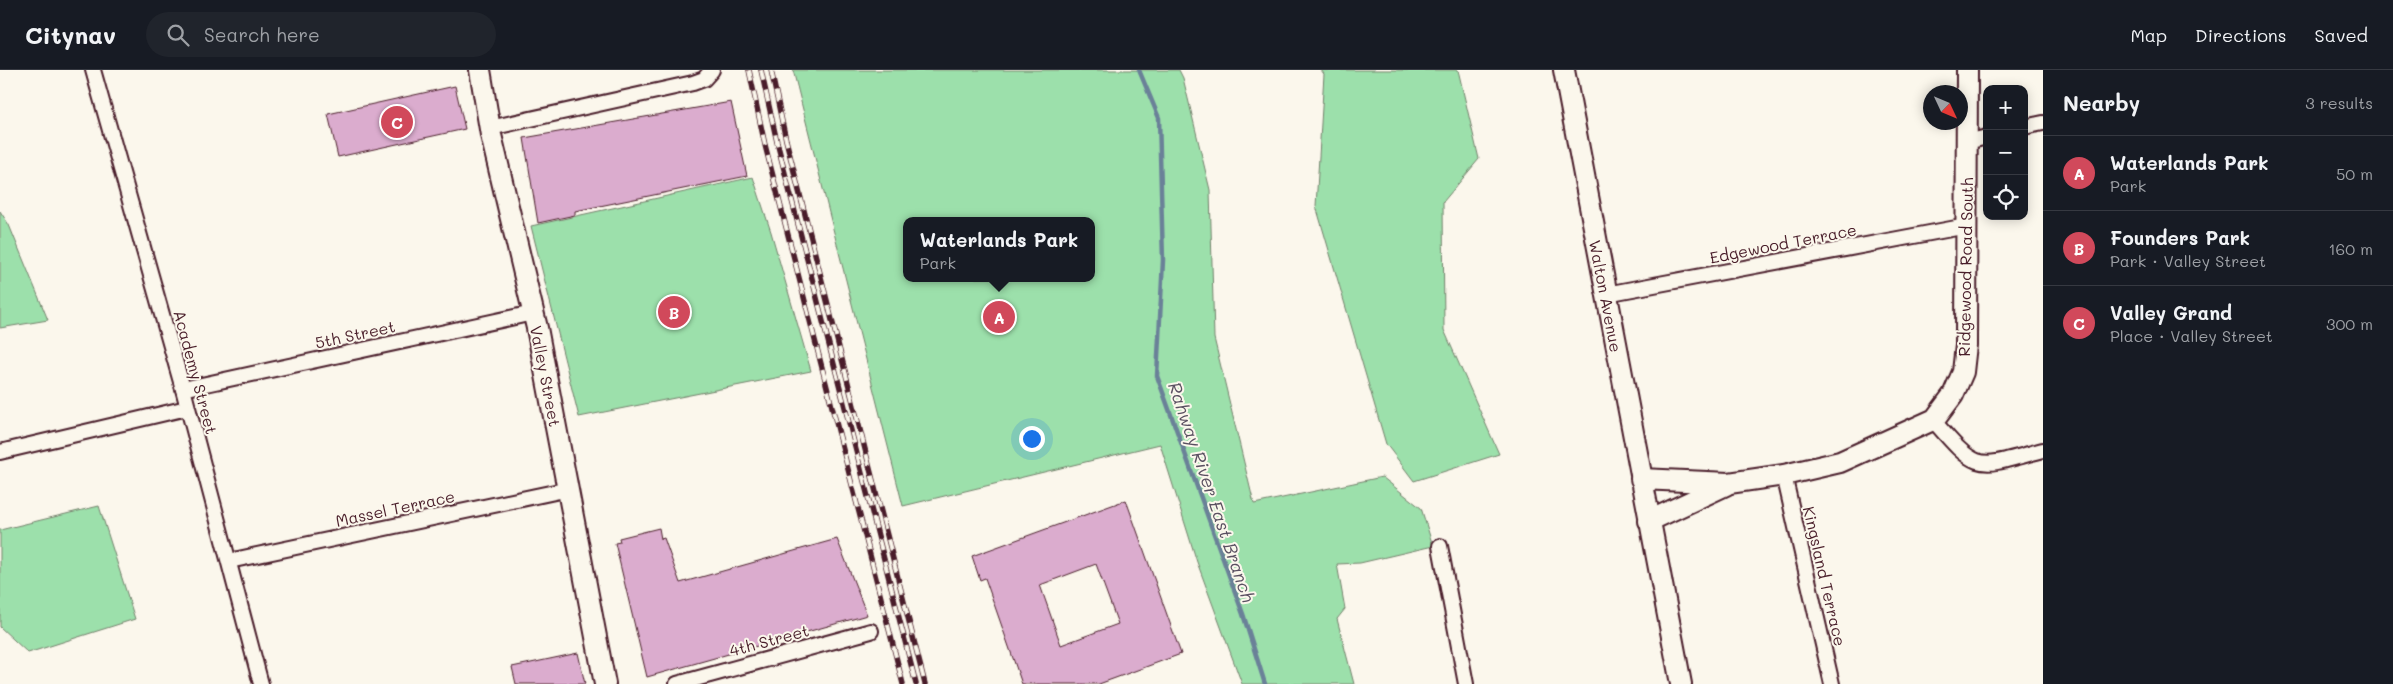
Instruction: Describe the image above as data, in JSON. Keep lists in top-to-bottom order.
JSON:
{
  "streets": {
    "street": [
      "Edgewood Terrace",
      "Ridgewood Road South",
      "Walton Avenue",
      "5th Street",
      "Academy Street",
      "Valley Street",
      "Massel Terrace",
      "Kingsland Terrace",
      "4th Street"
    ]
  },
  "crossings": [
    ["Edgewood Terrace", "Ridgewood Road South"],
    ["Edgewood Terrace", "Walton Avenue"],
    ["Ridgewood Road South", "Walton Avenue"],
    ["Ridgewood Road South", "Kingsland Terrace"],
    ["5th Street", "Academy Street"],
    ["5th Street", "Valley Street"],
    ["Academy Street", "Massel Terrace"],
    ["Valley Street", "Massel Terrace"]
  ],
  "water": ["Rahway River East Branch"],
  "north": "bottom right",
  "page": {
    "header": "Citynav",
    "search": "Search here",
    "nav": ["Map", "Directions", "Saved"],
    "heading": ["Nearby", "3 results"],
    "map_buttons": ["+", "−"],
    "pins": ["C", "B", "A"],
    "list": [
      {
        "mark": "A",
        "name": "Waterlands Park",
        "note": "Park",
        "value": "50 m"
      },
      {
        "mark": "B",
        "name": "Founders Park",
        "note": "Park · Valley Street",
        "value": "160 m"
      },
      {
        "mark": "C",
        "name": "Valley Grand",
        "note": "Place · Valley Street",
        "value": "300 m"
      }
    ],
    "popup": ["Waterlands Park", "Park"]
  }
}
